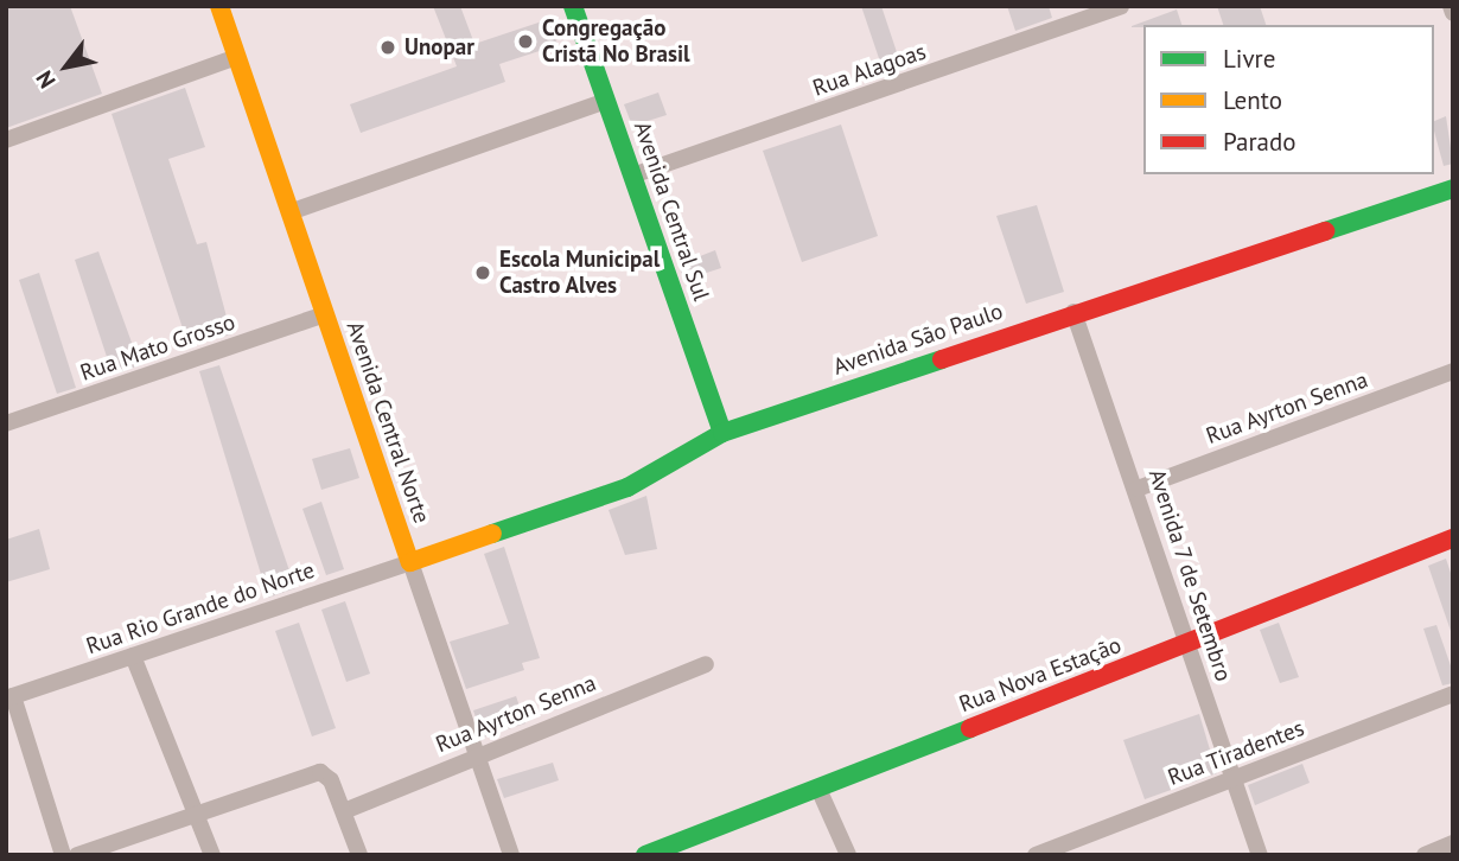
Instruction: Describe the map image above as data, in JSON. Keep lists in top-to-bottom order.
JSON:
{
  "streets": {
    "main road": [
      "Avenida Central Sul",
      "Avenida São Paulo",
      "Avenida Central Norte",
      "Rua Nova Estação"
    ],
    "street": [
      "Rua Alagoas",
      "Rua Mato Grosso",
      "Rua Ayrton Senna",
      "Avenida 7 de Setembro",
      "Rua Rio Grande do Norte",
      "Rua Tiradentes"
    ]
  },
  "crossings": [
    ["Rua Alagoas", "Avenida Central Sul"],
    ["Avenida Central Sul", "Avenida São Paulo"],
    ["Avenida São Paulo", "Avenida Central Norte"],
    ["Avenida São Paulo", "Avenida 7 de Setembro"],
    ["Avenida São Paulo", "Rua Rio Grande do Norte"],
    ["Rua Mato Grosso", "Avenida Central Norte"],
    ["Rua Ayrton Senna", "Avenida Central Norte"],
    ["Rua Ayrton Senna", "Avenida 7 de Setembro"],
    ["Avenida Central Norte", "Rua Rio Grande do Norte"],
    ["Avenida 7 de Setembro", "Rua Nova Estação"],
    ["Avenida 7 de Setembro", "Rua Tiradentes"]
  ],
  "places": ["Congregação Cristã No Brasil", "Unopar", "Escola Municipal Castro Alves"],
  "legend": ["Livre", "Lento", "Parado"],
  "north": "bottom left"
}
